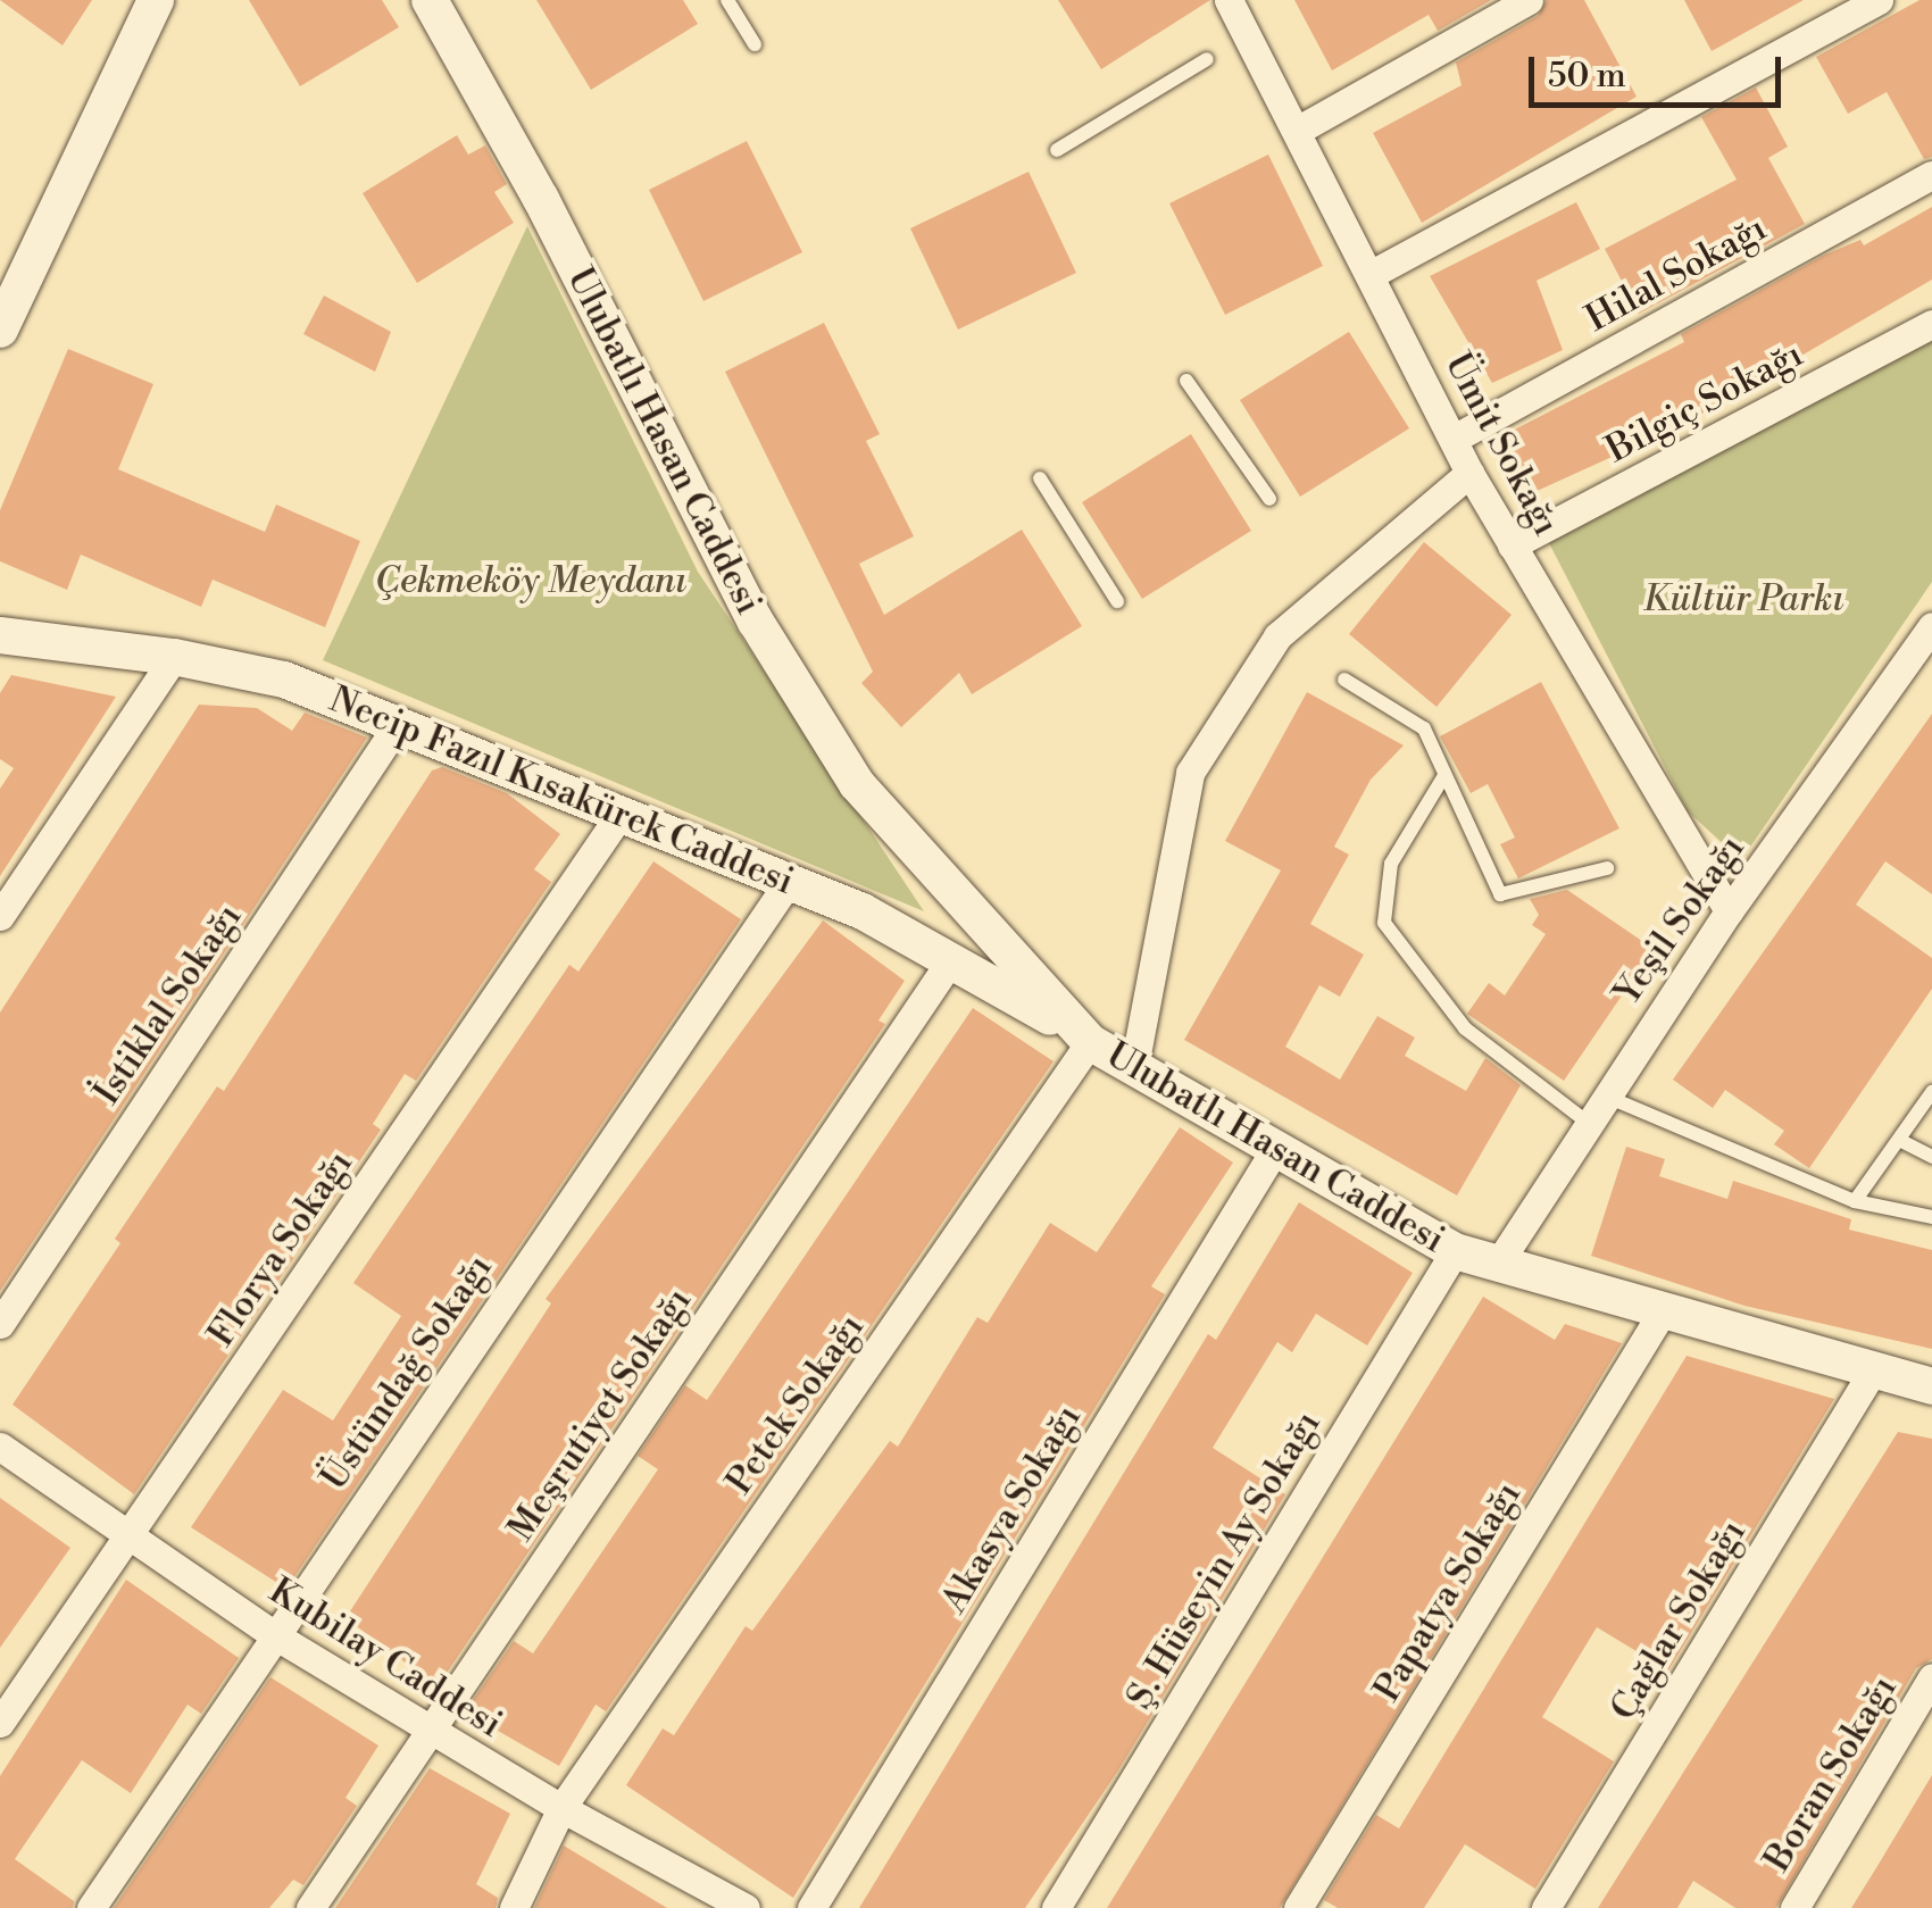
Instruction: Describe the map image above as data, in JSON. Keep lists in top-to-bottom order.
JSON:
{
  "streets": {
    "street": [
      "Hilal Sokağı",
      "Bilgiç Sokağı",
      "Ulubatlı Hasan Caddesi",
      "Ümit Sokağı",
      "Necip Fazıl Kısakürek Caddesi",
      "Yeşil Sokağı",
      "İstiklal Sokağı",
      "Florya Sokağı",
      "Üstündağ Sokağı",
      "Petek Sokağı",
      "Meşrutiyet Sokağı",
      "Akasya Sokağı",
      "Ş. Hüseyin Ay Sokağı",
      "Papatya Sokağı",
      "Çağlar Sokağı",
      "Kubilay Caddesi",
      "Boran Sokağı"
    ]
  },
  "crossings": [
    ["Hilal Sokağı", "Ümit Sokağı"],
    ["Bilgiç Sokağı", "Ümit Sokağı"],
    ["Ulubatlı Hasan Caddesi", "Necip Fazıl Kısakürek Caddesi"],
    ["Ulubatlı Hasan Caddesi", "Yeşil Sokağı"],
    ["Ulubatlı Hasan Caddesi", "Petek Sokağı"],
    ["Ulubatlı Hasan Caddesi", "Akasya Sokağı"],
    ["Ulubatlı Hasan Caddesi", "Ş. Hüseyin Ay Sokağı"],
    ["Ulubatlı Hasan Caddesi", "Papatya Sokağı"],
    ["Ulubatlı Hasan Caddesi", "Çağlar Sokağı"],
    ["Ümit Sokağı", "Yeşil Sokağı"],
    ["Necip Fazıl Kısakürek Caddesi", "İstiklal Sokağı"],
    ["Necip Fazıl Kısakürek Caddesi", "Florya Sokağı"],
    ["Necip Fazıl Kısakürek Caddesi", "Üstündağ Sokağı"],
    ["Necip Fazıl Kısakürek Caddesi", "Petek Sokağı"],
    ["Necip Fazıl Kısakürek Caddesi", "Meşrutiyet Sokağı"],
    ["Florya Sokağı", "Kubilay Caddesi"],
    ["Üstündağ Sokağı", "Kubilay Caddesi"],
    ["Petek Sokağı", "Kubilay Caddesi"],
    ["Meşrutiyet Sokağı", "Kubilay Caddesi"]
  ],
  "parks": ["Çekmeköy Meydanı", "Kültür Parkı"],
  "scale_bar": "50 m"
}
